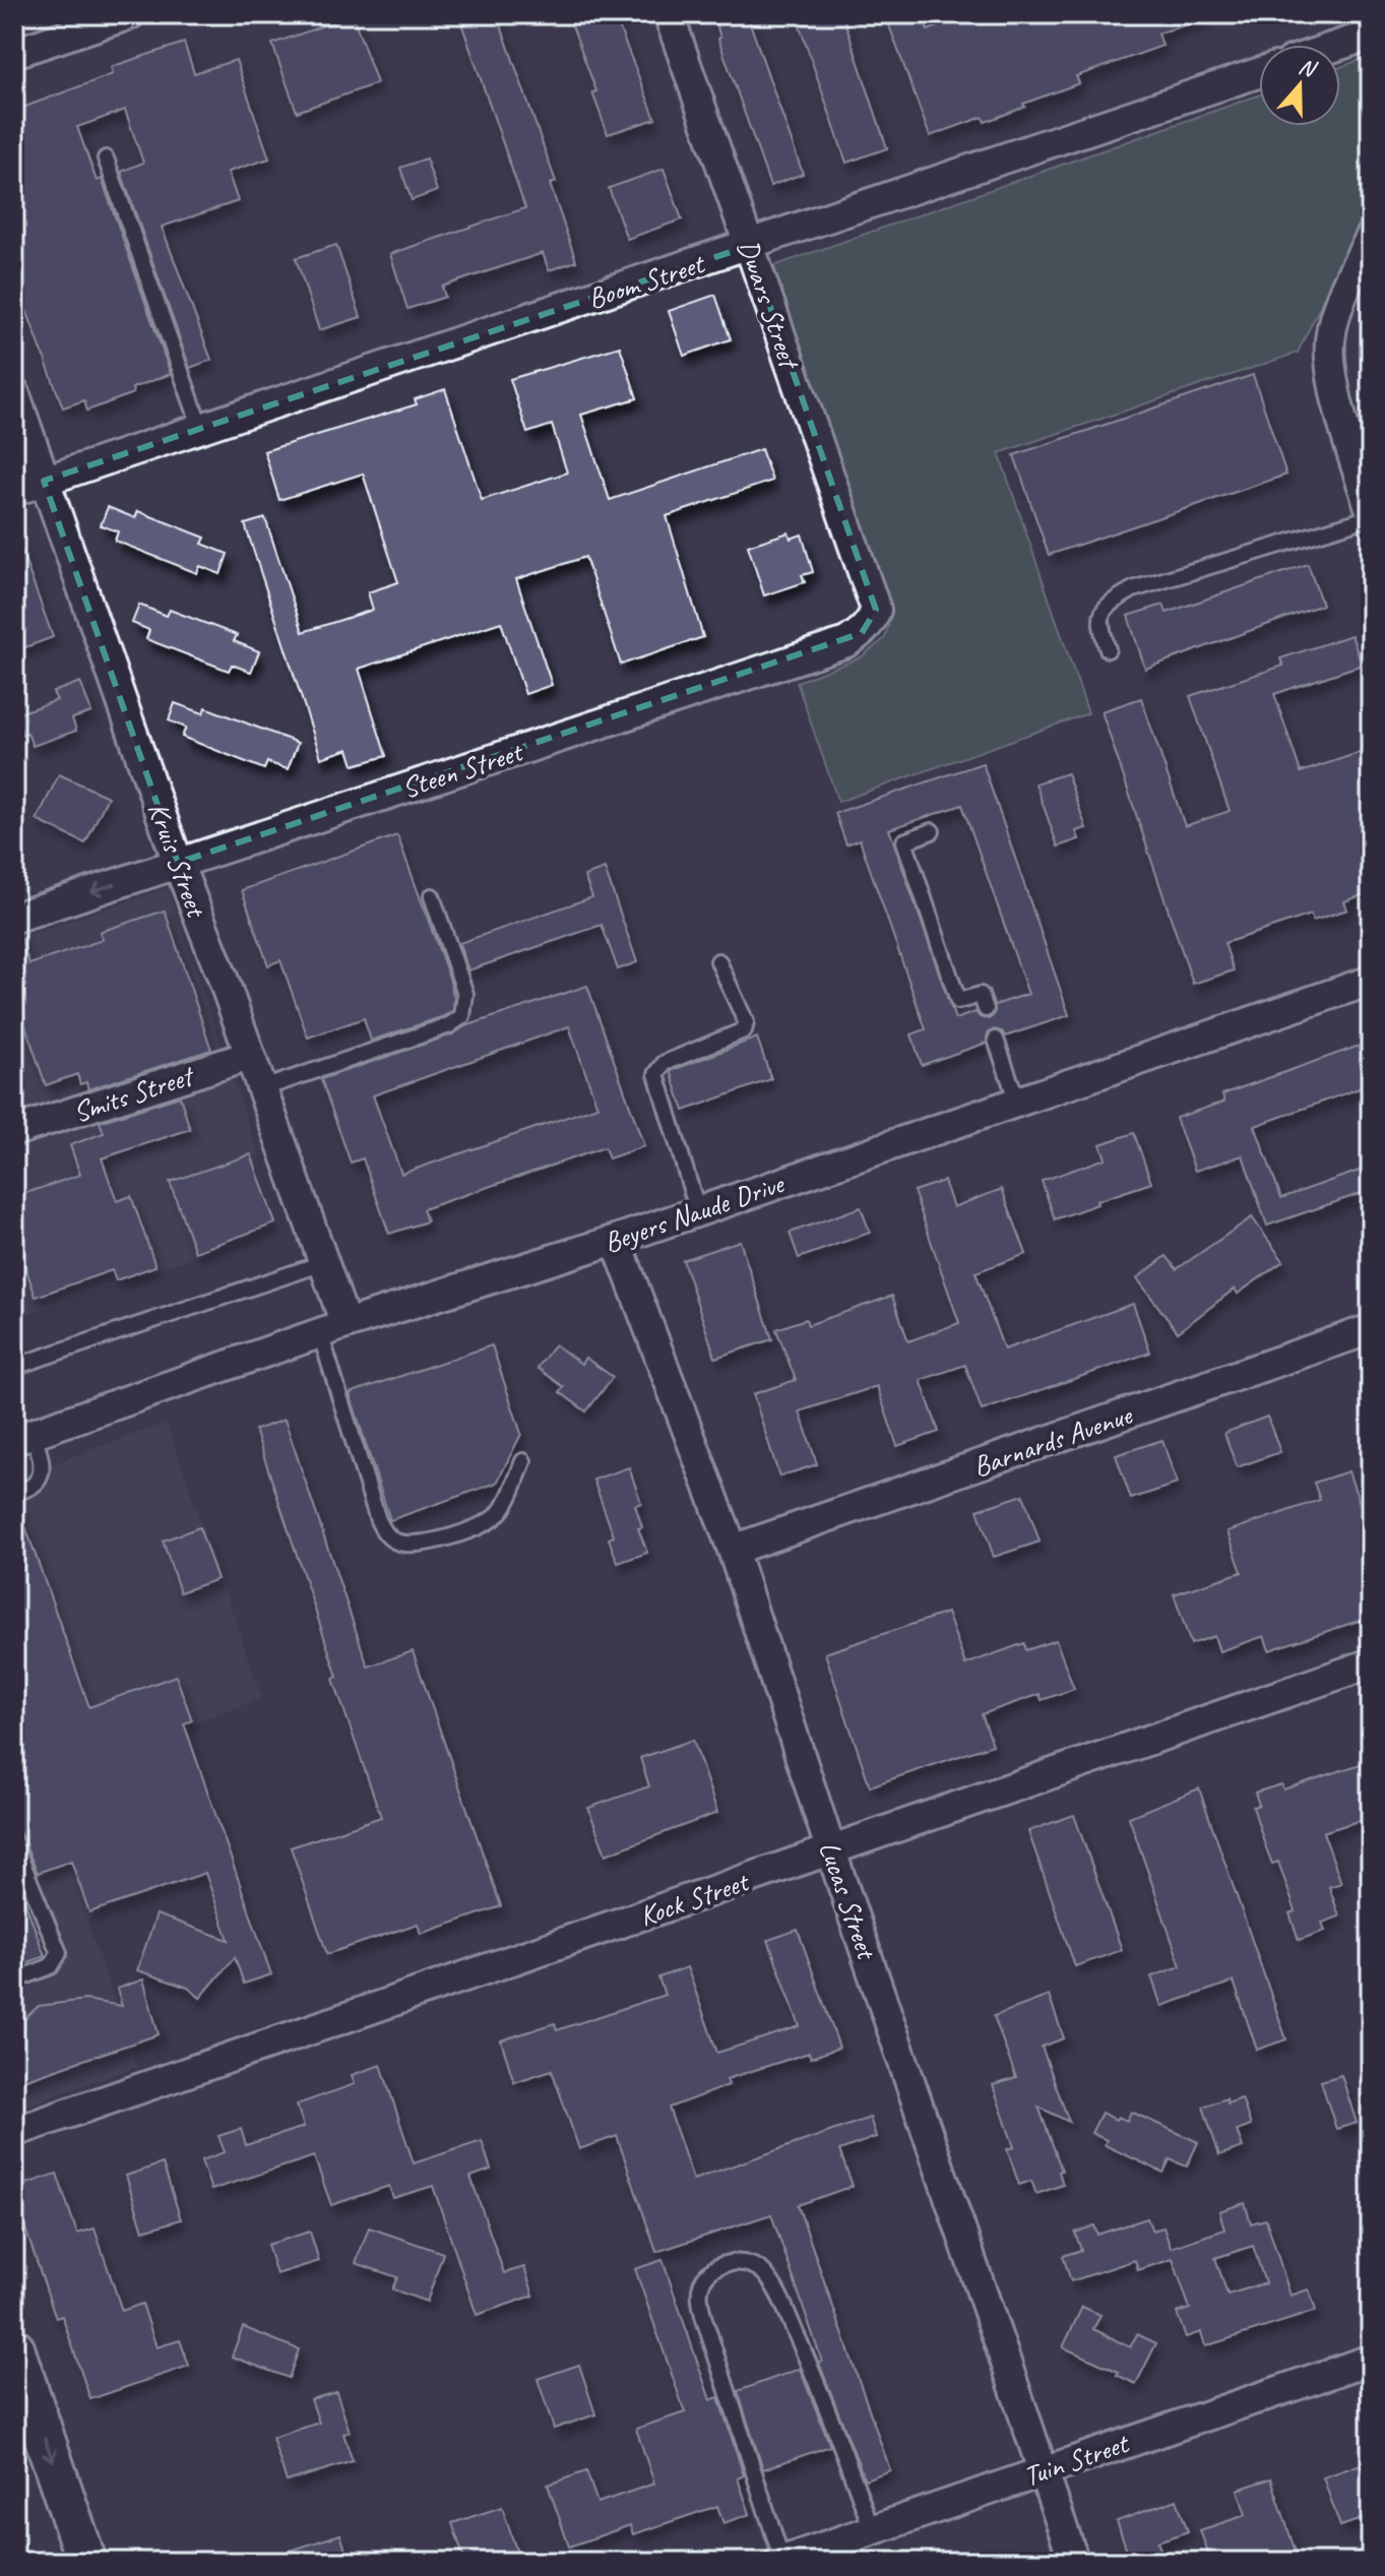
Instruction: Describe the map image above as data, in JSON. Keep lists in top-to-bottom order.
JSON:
{
  "streets": {
    "street": [
      "Boom Street",
      "Dwars Street",
      "Steen Street",
      "Kruis Street",
      "Smits Street",
      "Beyers Naude Drive",
      "Barnards Avenue",
      "Kock Street",
      "Lucas Street",
      "Tuin Street"
    ]
  },
  "crossings": [
    ["Boom Street", "Dwars Street"],
    ["Boom Street", "Kruis Street"],
    ["Dwars Street", "Steen Street"],
    ["Steen Street", "Kruis Street"],
    ["Kruis Street", "Smits Street"],
    ["Kruis Street", "Beyers Naude Drive"],
    ["Beyers Naude Drive", "Lucas Street"],
    ["Barnards Avenue", "Lucas Street"],
    ["Kock Street", "Lucas Street"],
    ["Lucas Street", "Tuin Street"]
  ],
  "north": "top"
}
